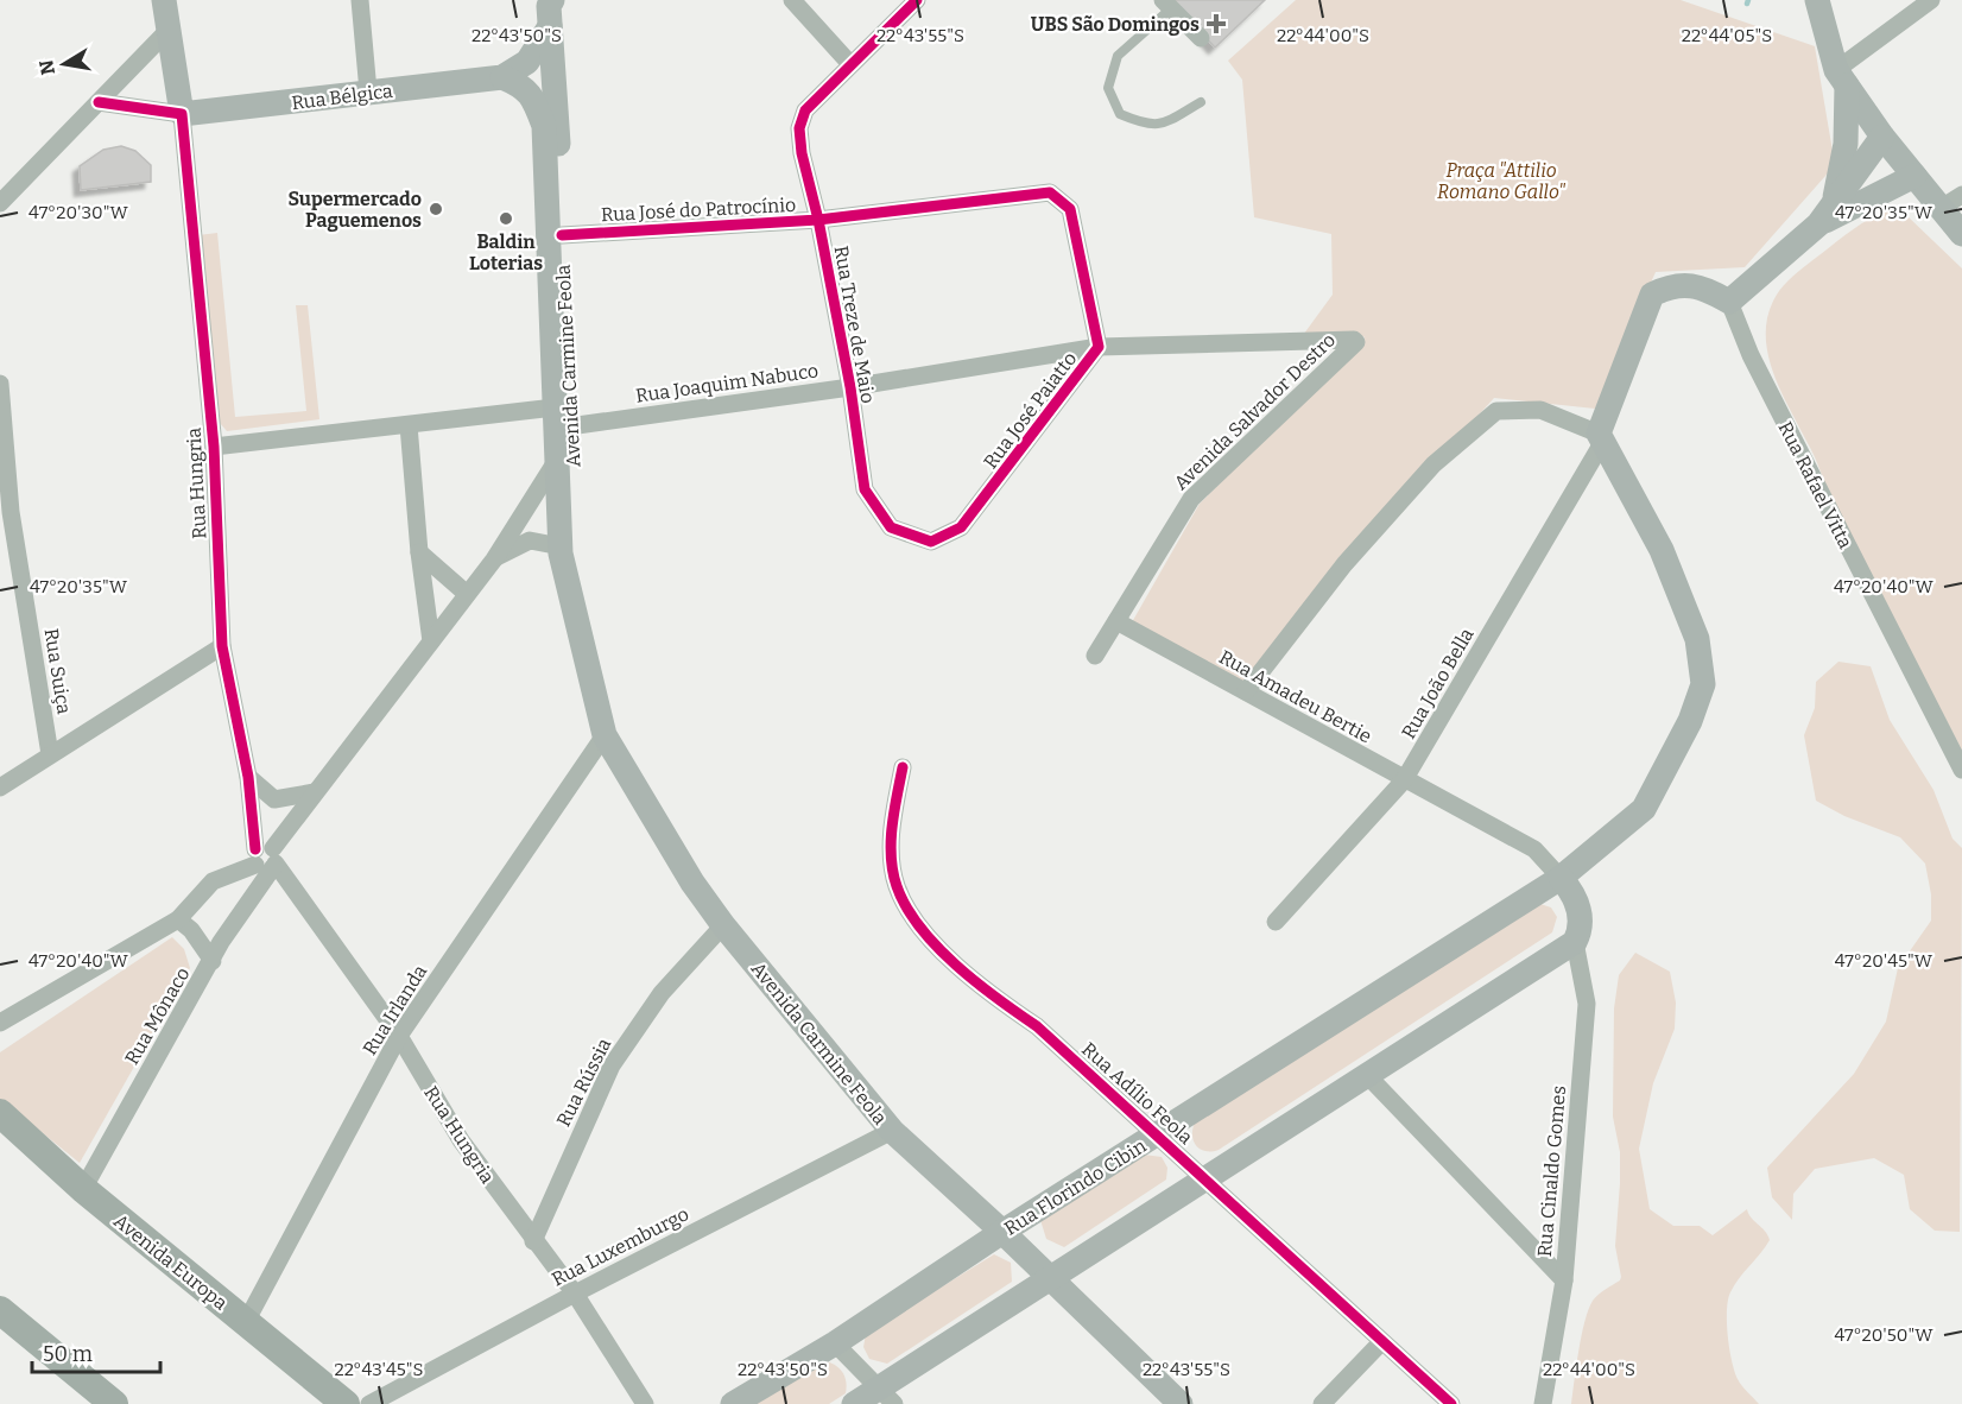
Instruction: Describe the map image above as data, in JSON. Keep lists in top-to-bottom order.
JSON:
{
  "streets": {
    "main road": [
      "Rua Bélgica",
      "Avenida Carmine Feola",
      "Rua Hungria",
      "Rua Florindo Cibin",
      "Avenida Europa"
    ],
    "street": [
      "Rua José do Patrocínio",
      "Rua Treze de Maio",
      "Rua Joaquim Nabuco",
      "Rua José Paiatto",
      "Avenida Salvador Destro",
      "Rua Rafael Vitta",
      "Rua Suiça",
      "Rua João Bella",
      "Rua Amadeu Bertie",
      "Rua Irlanda",
      "Rua Mônaco",
      "Rua Rússia",
      "Rua Adílio Feola",
      "Rua Cinaldo Gomes",
      "Rua Luxemburgo"
    ]
  },
  "crossings": [
    ["Rua Bélgica", "Avenida Carmine Feola"],
    ["Rua Bélgica", "Rua Hungria"],
    ["Rua José do Patrocínio", "Rua Treze de Maio"],
    ["Rua José do Patrocínio", "Avenida Carmine Feola"],
    ["Rua José do Patrocínio", "Rua José Paiatto"],
    ["Rua Treze de Maio", "Rua Joaquim Nabuco"],
    ["Rua Treze de Maio", "Rua José Paiatto"],
    ["Avenida Carmine Feola", "Rua Joaquim Nabuco"],
    ["Avenida Carmine Feola", "Rua Irlanda"],
    ["Avenida Carmine Feola", "Rua Mônaco"],
    ["Avenida Carmine Feola", "Rua Rússia"],
    ["Avenida Carmine Feola", "Rua Florindo Cibin"],
    ["Avenida Carmine Feola", "Rua Luxemburgo"],
    ["Rua Joaquim Nabuco", "Rua José Paiatto"],
    ["Rua Joaquim Nabuco", "Avenida Salvador Destro"],
    ["Rua Joaquim Nabuco", "Rua Hungria"],
    ["Avenida Salvador Destro", "Rua Amadeu Bertie"],
    ["Rua Hungria", "Rua Irlanda"],
    ["Rua Hungria", "Rua Mônaco"],
    ["Rua Hungria", "Rua Rússia"],
    ["Rua Hungria", "Rua Luxemburgo"],
    ["Rua João Bella", "Rua Amadeu Bertie"],
    ["Rua João Bella", "Rua Florindo Cibin"],
    ["Rua Amadeu Bertie", "Rua Florindo Cibin"],
    ["Rua Irlanda", "Avenida Europa"],
    ["Rua Mônaco", "Avenida Europa"],
    ["Rua Adílio Feola", "Rua Florindo Cibin"]
  ],
  "parks": ["Praça \"Attilio Romano Gallo\""],
  "places": {
    "health": ["UBS São Domingos"],
    "other": ["Supermercado Paguemenos", "Baldin Loterias"]
  },
  "scale_bar": "50 m",
  "north": "left",
  "coordinates": [
    "22°43'50\"S",
    "22°43'55\"S",
    "22°44'00\"S",
    "22°44'05\"S",
    "47°20'35\"W",
    "47°20'30\"W",
    "47°20'40\"W",
    "47°20'45\"W",
    "47°20'50\"W",
    "22°43'45\"S"
  ]
}
